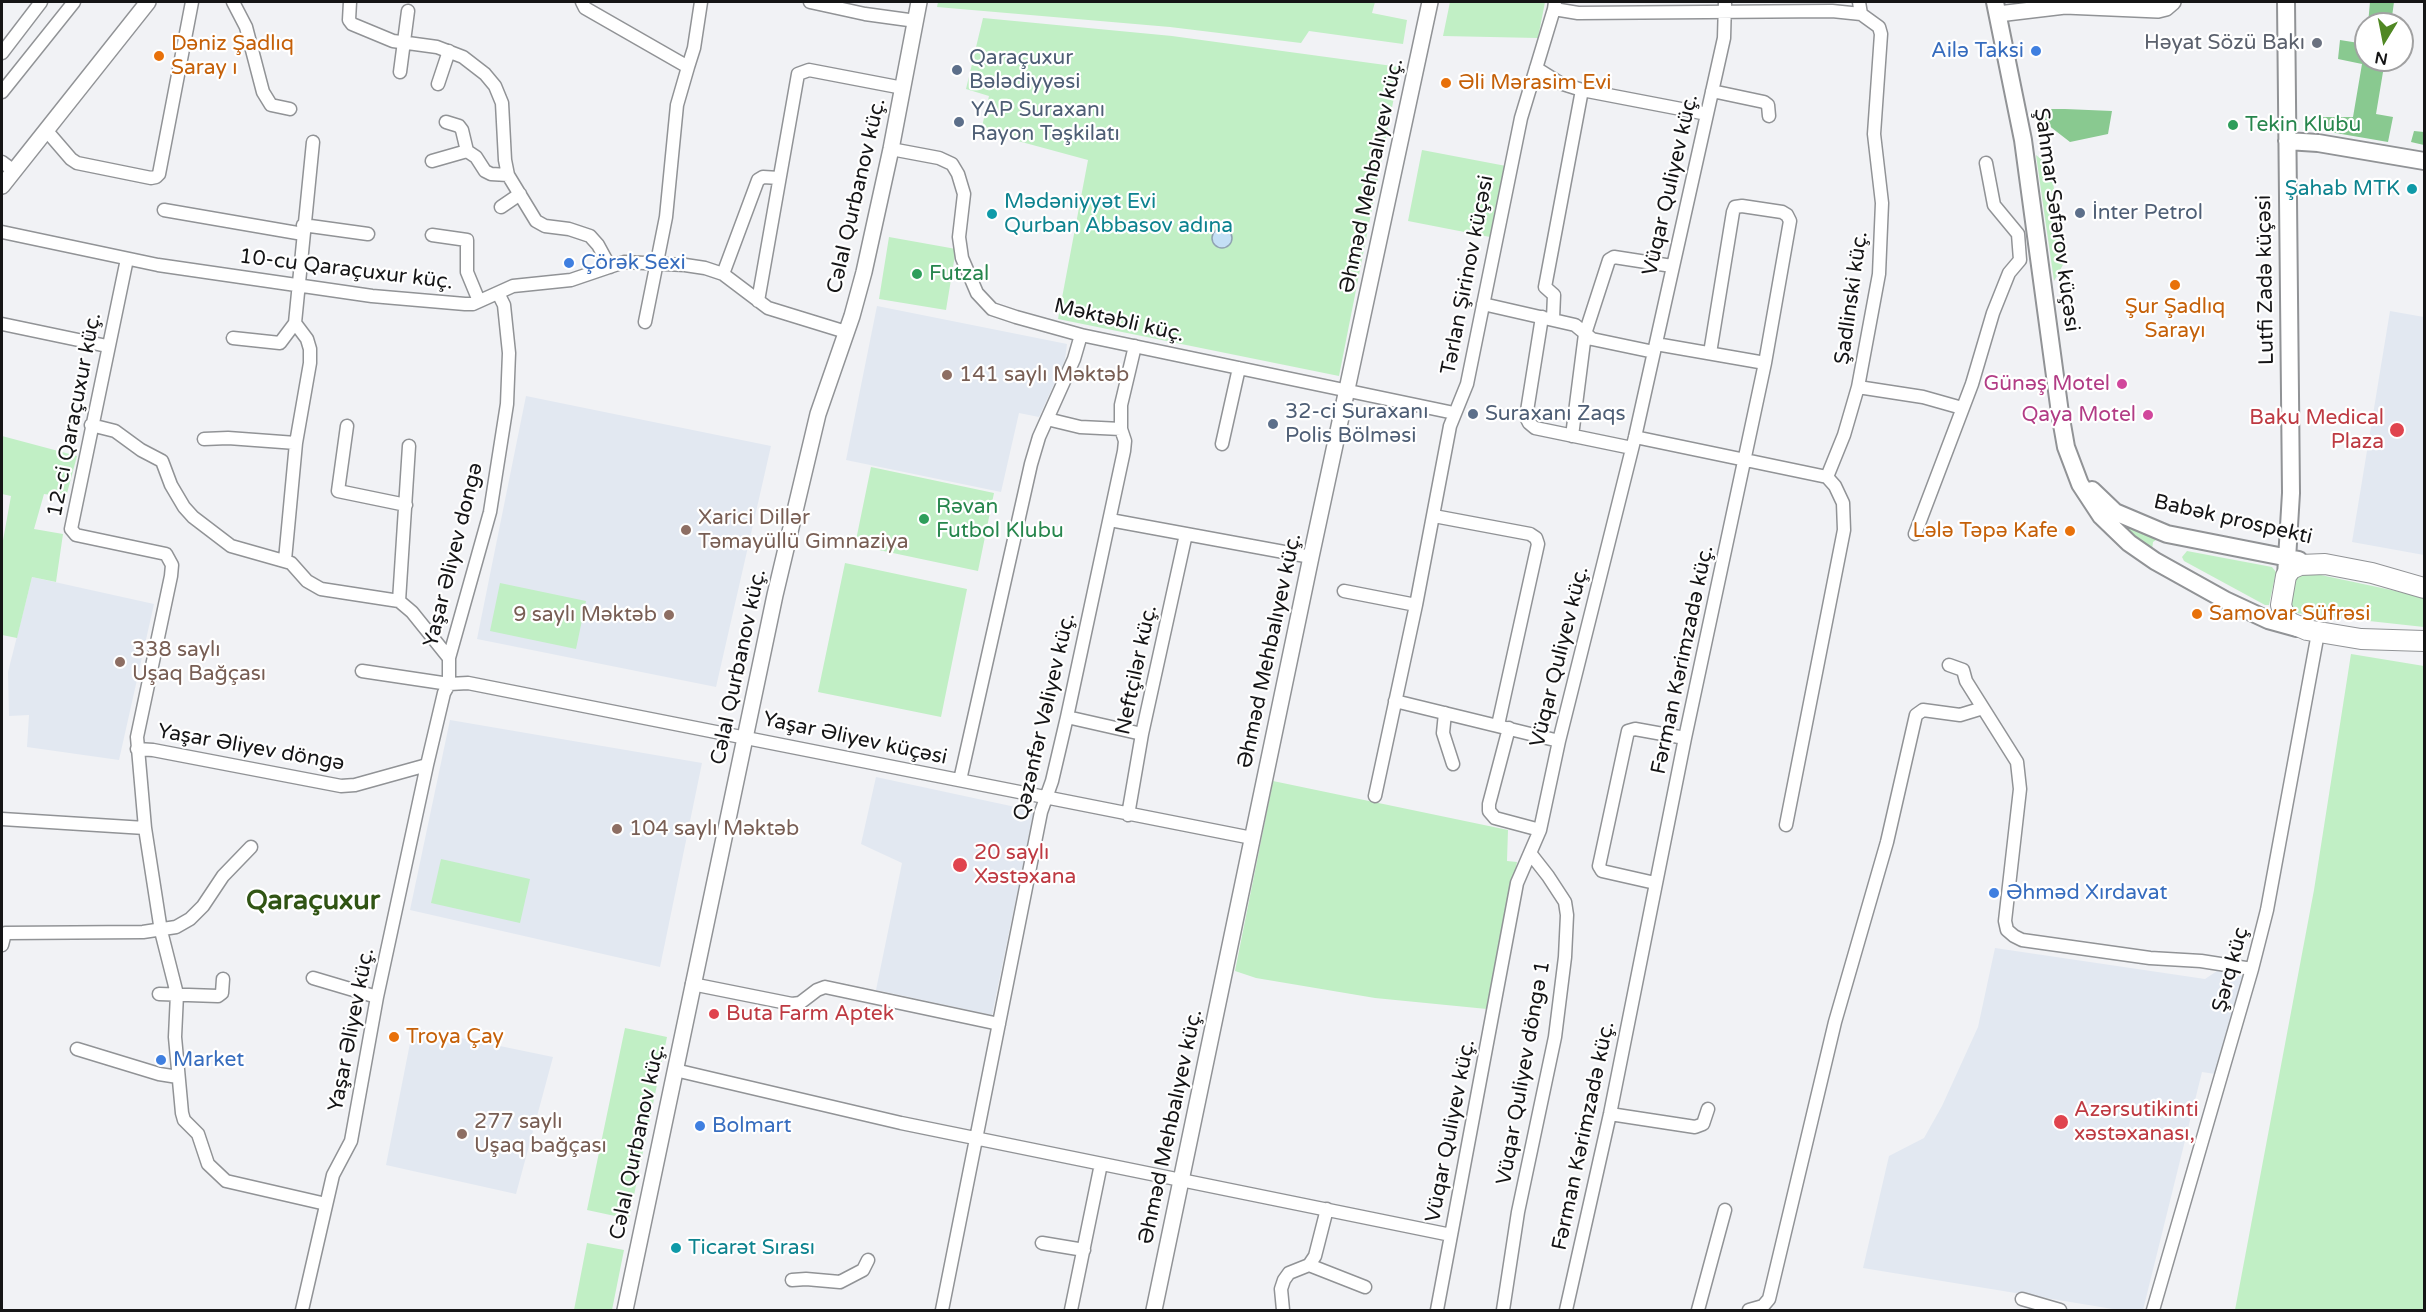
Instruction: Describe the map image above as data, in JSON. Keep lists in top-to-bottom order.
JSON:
{
  "streets": {
    "main road": ["Şahmar Səfərov küçəsi", "Lutfi Zadə küçəsi", "Babək prospekti"],
    "street": [
      "Əhməd Mehbalıyev küç.",
      "Vüqar Quliyev küç.",
      "Cəlal Qurbanov küç.",
      "10-cu Qaraçuxur küç.",
      "Tərlan Şirinov küçəsi",
      "Şadlinski küç.",
      "Məktəbli küç.",
      "12-ci Qaraçuxur küç.",
      "Yaşar Əliyev dongə",
      "Fərman Kərimzadə küç.",
      "Neftçilər küç.",
      "Qəzənfər Vəliyev küç.",
      "Yaşar Əliyev küçəsi",
      "Yaşar Əliyev döngə",
      "Şərq küç",
      "Yaşar Əliyev küç.",
      "Vüqar Quliyev döngə 1"
    ]
  },
  "crossings": [
    ["Əhməd Mehbalıyev küç.", "Məktəbli küç."],
    ["Əhməd Mehbalıyev küç.", "Yaşar Əliyev küçəsi"],
    ["Vüqar Quliyev küç.", "Şadlinski küç."],
    ["Vüqar Quliyev küç.", "Vüqar Quliyev döngə 1"],
    ["Cəlal Qurbanov küç.", "10-cu Qaraçuxur küç."],
    ["Cəlal Qurbanov küç.", "Məktəbli küç."],
    ["Cəlal Qurbanov küç.", "Yaşar Əliyev küçəsi"],
    ["Şahmar Səfərov küçəsi", "Babək prospekti"],
    ["10-cu Qaraçuxur küç.", "12-ci Qaraçuxur küç."],
    ["10-cu Qaraçuxur küç.", "Yaşar Əliyev dongə"],
    ["Tərlan Şirinov küçəsi", "Şadlinski küç."],
    ["Tərlan Şirinov küçəsi", "Məktəbli küç."],
    ["Lutfi Zadə küçəsi", "Babək prospekti"],
    ["Məktəbli küç.", "Qəzənfər Vəliyev küç."],
    ["12-ci Qaraçuxur küç.", "Yaşar Əliyev döngə"],
    ["12-ci Qaraçuxur küç.", "Yaşar Əliyev küç."],
    ["Babək prospekti", "Şərq küç"],
    ["Yaşar Əliyev dongə", "Yaşar Əliyev küçəsi"],
    ["Yaşar Əliyev dongə", "Yaşar Əliyev küç."],
    ["Neftçilər küç.", "Yaşar Əliyev küçəsi"],
    ["Qəzənfər Vəliyev küç.", "Yaşar Əliyev küçəsi"],
    ["Yaşar Əliyev küçəsi", "Yaşar Əliyev küç."],
    ["Yaşar Əliyev döngə", "Yaşar Əliyev küç."]
  ],
  "districts": ["Qaraçuxur"],
  "places": [
    "Həyat Sözü Bakı",
    "Ailə Taksi",
    "Dəniz Şadlıq Saray ı",
    "Qaraçuxur Bələdiyyəsi",
    "Əli Mərasim Evi",
    "YAP Suraxanı Rayon Təşkilatı",
    "Tekin Klubu",
    "Şahab MTK",
    "İnter Petrol",
    "Mədəniyyət Evi Qurban Abbasov adına",
    "Çörək Sexi",
    "Futzal",
    "Şur Şadlıq Sarayı",
    "141 saylı Məktəb",
    "Günəş Motel",
    "Suraxanı Zaqs",
    "Qaya Motel",
    "32-ci Suraxanı Polis Bölməsi",
    "Baku Medical Plaza",
    "Rəvan Futbol Klubu",
    "Xarici Dillər Təmayüllü Gimnaziya",
    "Lələ Təpə Kafe",
    "Samovar Süfrəsi",
    "9 saylı Məktəb",
    "338 saylı Uşaq Bağçası",
    "104 saylı Məktəb",
    "20 saylı Xəstəxana",
    "Əhməd Xırdavat",
    "Buta Farm Aptek",
    "Troya Çay",
    "Market",
    "Azərsutikinti xəstəxanası,",
    "Bolmart",
    "277 saylı Uşaq bağçası",
    "Ticarət Sırası"
  ],
  "north": "bottom"
}
